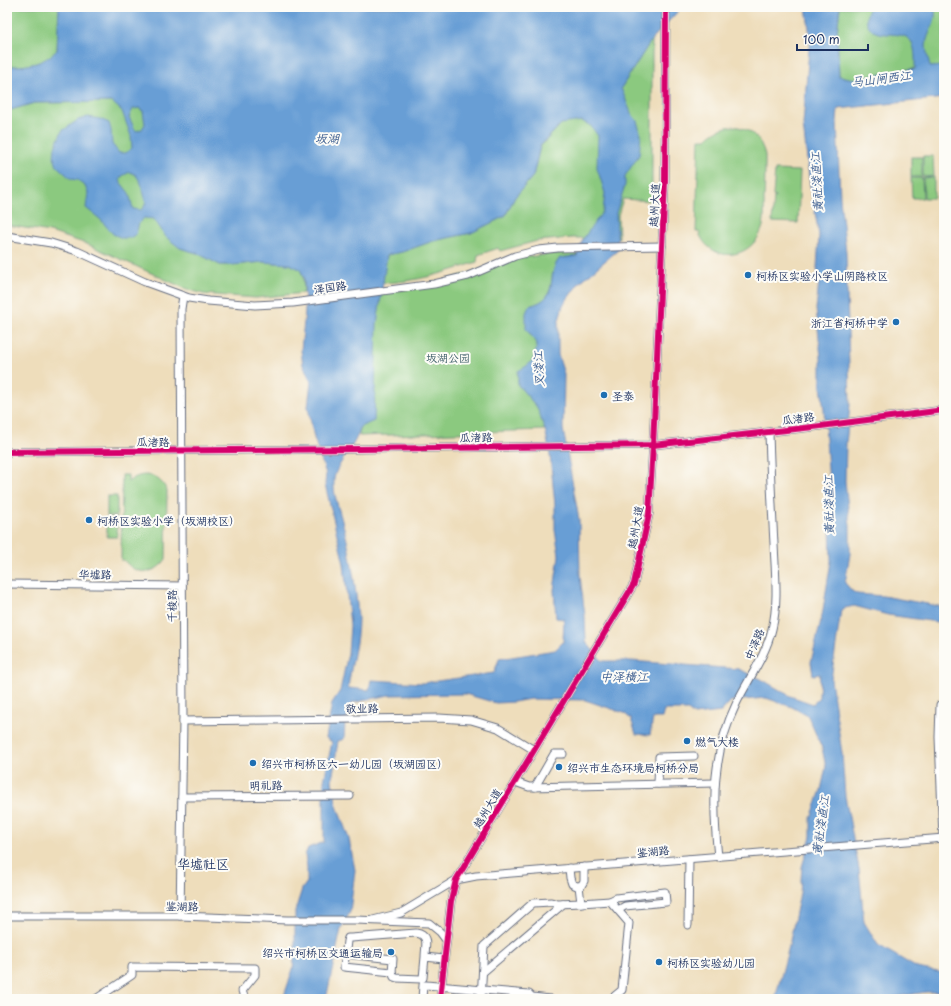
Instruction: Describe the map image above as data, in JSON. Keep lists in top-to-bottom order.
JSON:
{
  "streets": {
    "street": [
      "越州大道",
      "泽国路",
      "瓜渚路",
      "华墟路",
      "千梭路",
      "中泽路",
      "敬业路",
      "明礼路",
      "鉴湖路"
    ]
  },
  "crossings": [
    ["越州大道", "泽国路"],
    ["越州大道", "瓜渚路"],
    ["越州大道", "敬业路"],
    ["越州大道", "鉴湖路"],
    ["泽国路", "千梭路"],
    ["瓜渚路", "千梭路"],
    ["瓜渚路", "中泽路"],
    ["华墟路", "千梭路"],
    ["千梭路", "敬业路"],
    ["千梭路", "明礼路"],
    ["千梭路", "鉴湖路"],
    ["中泽路", "鉴湖路"]
  ],
  "districts": ["华墟社区"],
  "water": [
    "马山闸西江",
    "坂湖",
    "黄社溇直江",
    "叉溇江",
    "中泽横江"
  ],
  "parks": ["坂湖公园"],
  "places": [
    "柯桥区实验小学山阴路校区",
    "浙江省柯桥中学",
    "圣泰",
    "柯桥区实验小学（坂湖校区）",
    "燃气大楼",
    "绍兴市柯桥区六一幼儿园（坂湖园区）",
    "绍兴市生态环境局柯桥分局",
    "绍兴市柯桥区交通运输局",
    "柯桥区实验幼儿园"
  ],
  "scale_bar": "100 m"
}
